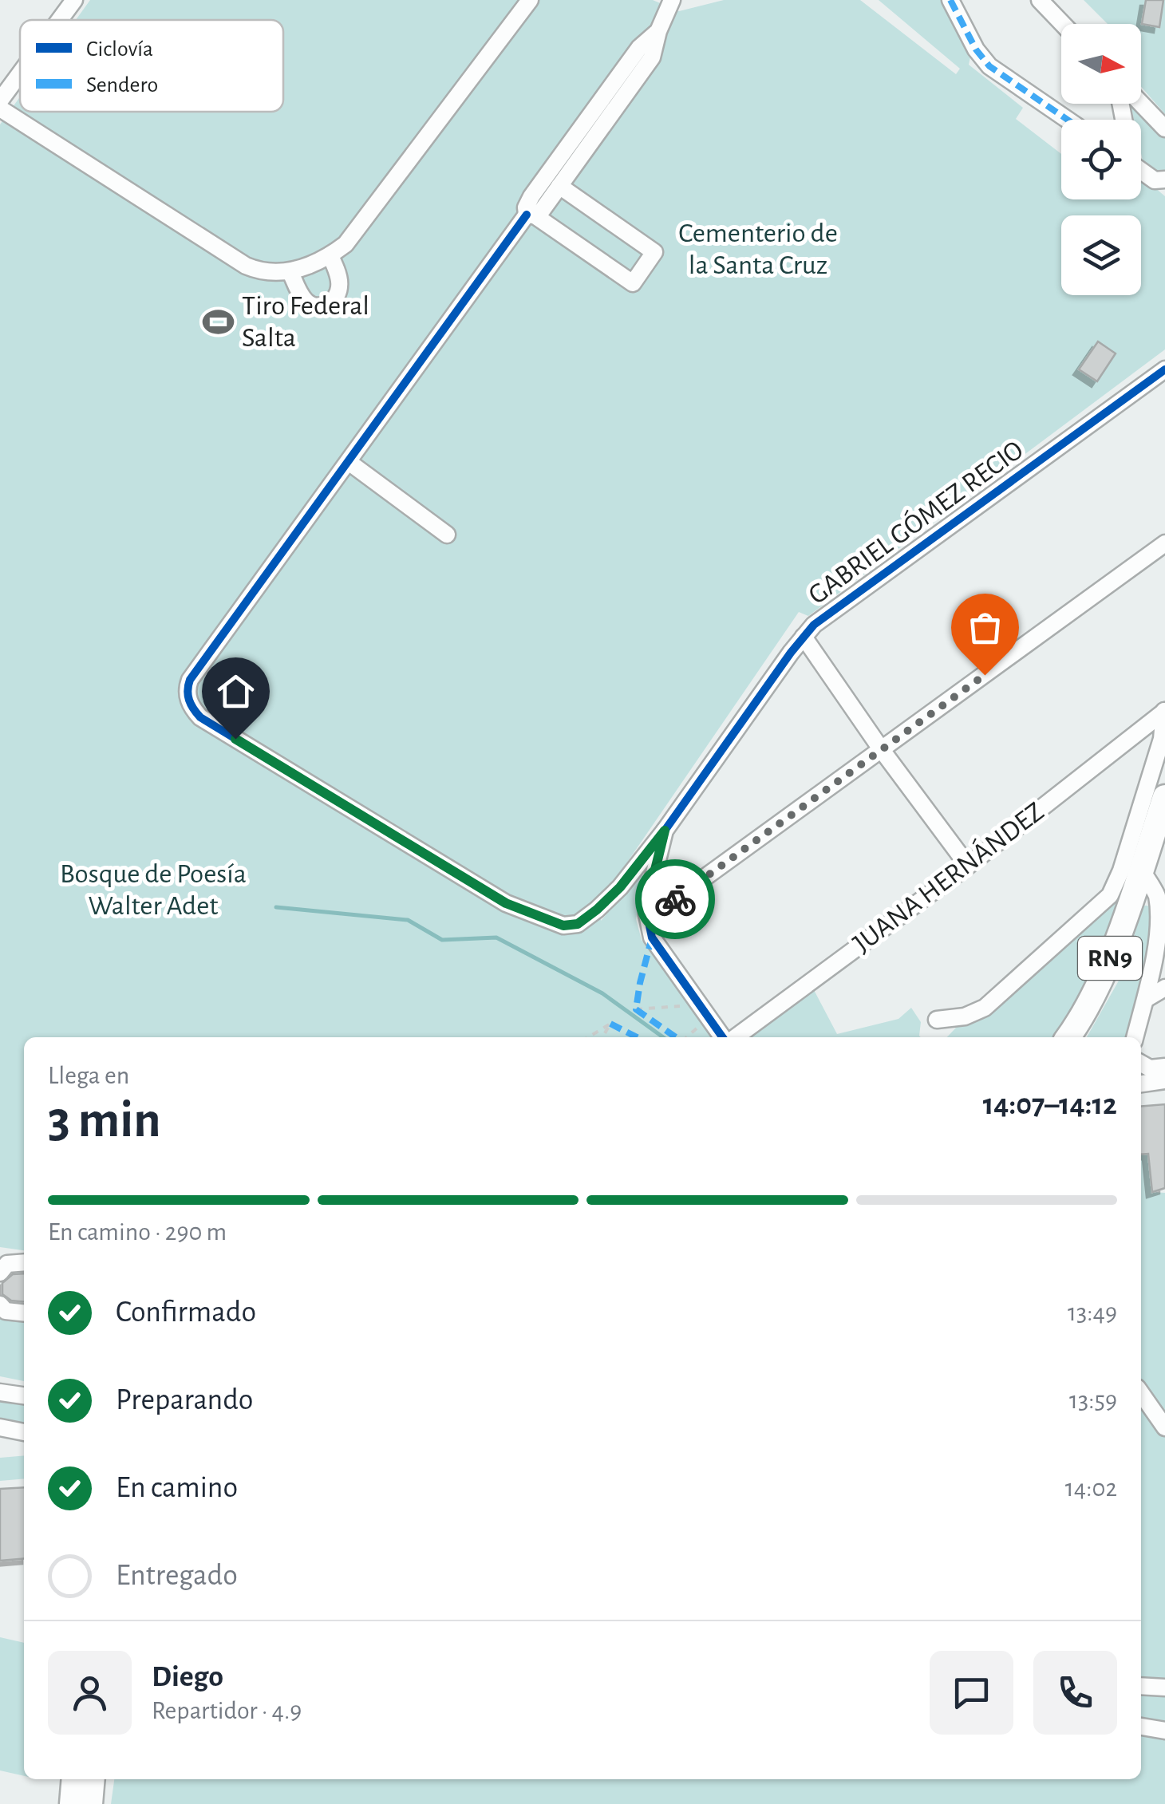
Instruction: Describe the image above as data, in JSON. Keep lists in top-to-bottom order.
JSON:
{
  "streets": {
    "highway": ["RN9"],
    "street": ["GABRIEL GÓMEZ RECIO", "JUANA HERNÁNDEZ"]
  },
  "parks": ["Cementerio de la Santa Cruz", "Bosque de Poesía Walter Adet"],
  "places": {
    "sports": ["Tiro Federal Salta"]
  },
  "legend": ["Ciclovía", "Sendero"],
  "north": "right",
  "page": {
    "heading": ["3 min", "Llega en", "14:07–14:12"],
    "panel": ["Diego", "Repartidor · 4.9"],
    "bar": "En camino · 290 m",
    "list": [
      ["Confirmado", "13:49"],
      ["Preparando", "13:59"],
      ["En camino", "14:02"],
      "Entregado"
    ]
  }
}
